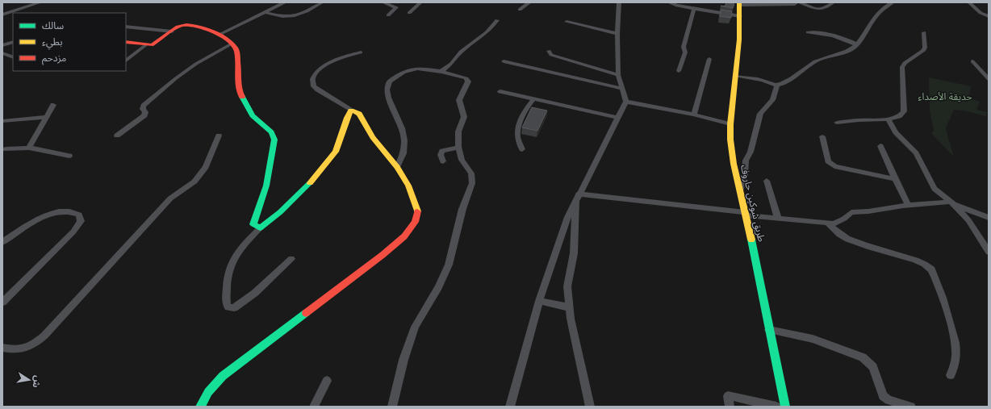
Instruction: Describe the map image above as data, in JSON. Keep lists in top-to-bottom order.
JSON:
{
  "streets": {
    "street": ["طريق شوكين حاروف"]
  },
  "parks": ["حديقة الأصداء"],
  "legend": ["سالك", "بطيء", "مزدحم"],
  "north": "right"
}
